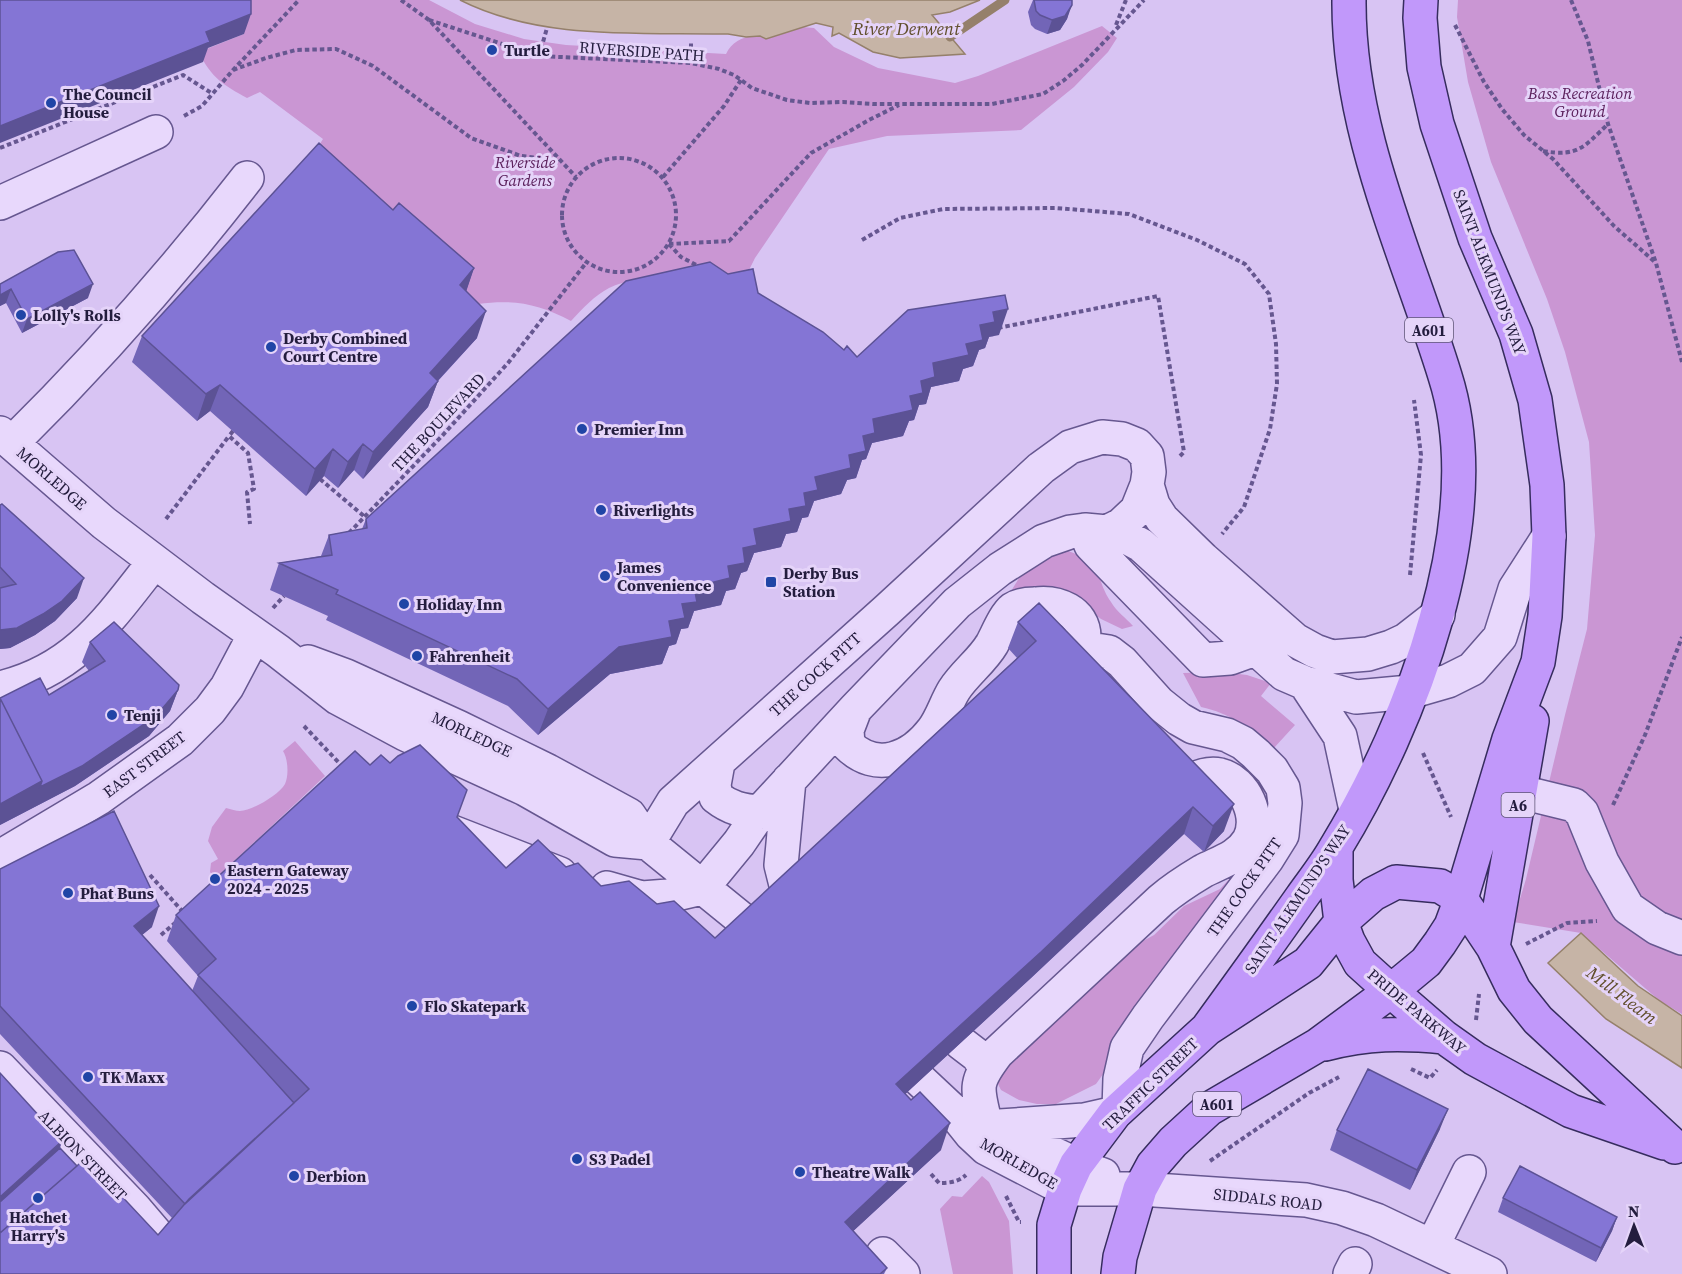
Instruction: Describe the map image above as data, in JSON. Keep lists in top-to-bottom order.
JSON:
{
  "streets": {
    "main road": [
      "SAINT ALKMUND'S WAY",
      "A601",
      "A6",
      "PRIDE PARKWAY",
      "TRAFFIC STREET"
    ],
    "street": [
      "MORLEDGE",
      "THE COCK PITT",
      "EAST STREET",
      "ALBION STREET",
      "SIDDALS ROAD"
    ],
    "path": ["RIVERSIDE PATH", "THE BOULEVARD"]
  },
  "crossings": [
    ["SAINT ALKMUND'S WAY", "A601"],
    ["SAINT ALKMUND'S WAY", "THE COCK PITT"],
    ["SAINT ALKMUND'S WAY", "A6"],
    ["SAINT ALKMUND'S WAY", "PRIDE PARKWAY"],
    ["SAINT ALKMUND'S WAY", "TRAFFIC STREET"],
    ["A601", "SIDDALS ROAD"],
    ["MORLEDGE", "THE COCK PITT"],
    ["MORLEDGE", "EAST STREET"],
    ["MORLEDGE", "TRAFFIC STREET"],
    ["MORLEDGE", "SIDDALS ROAD"],
    ["THE COCK PITT", "TRAFFIC STREET"],
    ["TRAFFIC STREET", "SIDDALS ROAD"]
  ],
  "water": ["River Derwent", "Mill Fleam"],
  "parks": ["Bass Recreation Ground", "Riverside Gardens"],
  "places": {
    "other": [
      "Turtle",
      "The Council House",
      "Lolly's Rolls",
      "Derby Combined Court Centre",
      "Premier Inn",
      "Riverlights",
      "James Convenience",
      "Holiday Inn",
      "Fahrenheit",
      "Tenji",
      "Eastern Gateway 2024 - 2025",
      "Phat Buns",
      "Flo Skatepark",
      "TK Maxx",
      "S3 Padel",
      "Theatre Walk",
      "Derbion",
      "Hatchet Harry's"
    ],
    "transit": ["Derby Bus Station"]
  },
  "north": "top"
}
